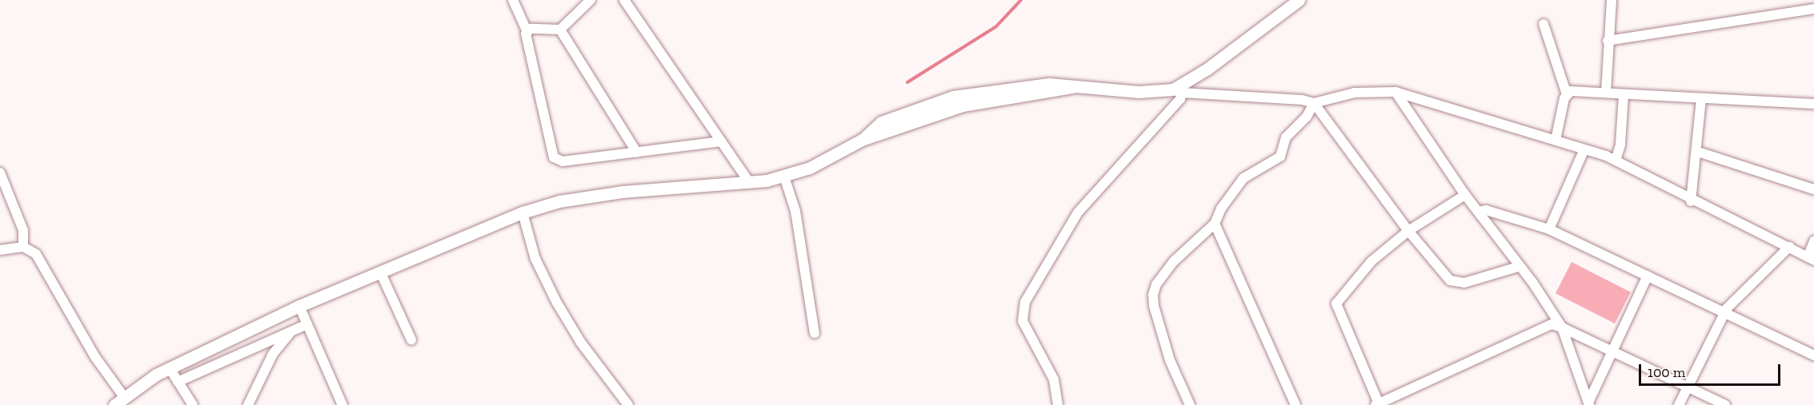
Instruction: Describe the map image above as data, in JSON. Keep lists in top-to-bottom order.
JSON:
{
  "scale_bar": "100 m"
}
